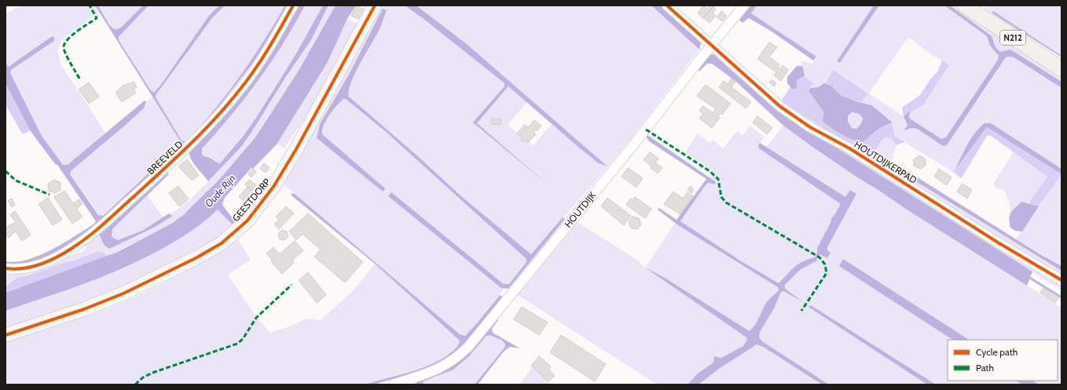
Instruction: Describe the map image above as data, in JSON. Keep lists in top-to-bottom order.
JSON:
{
  "streets": {
    "main road": ["N212", "GEESTDORP"],
    "street": ["BREEVELD", "HOUTDIJKERPAD", "HOUTDIJK"]
  },
  "crossings": [
    ["HOUTDIJKERPAD", "HOUTDIJK"]
  ],
  "water": ["Oude Rijn"],
  "legend": ["Cycle path", "Path"]
}
